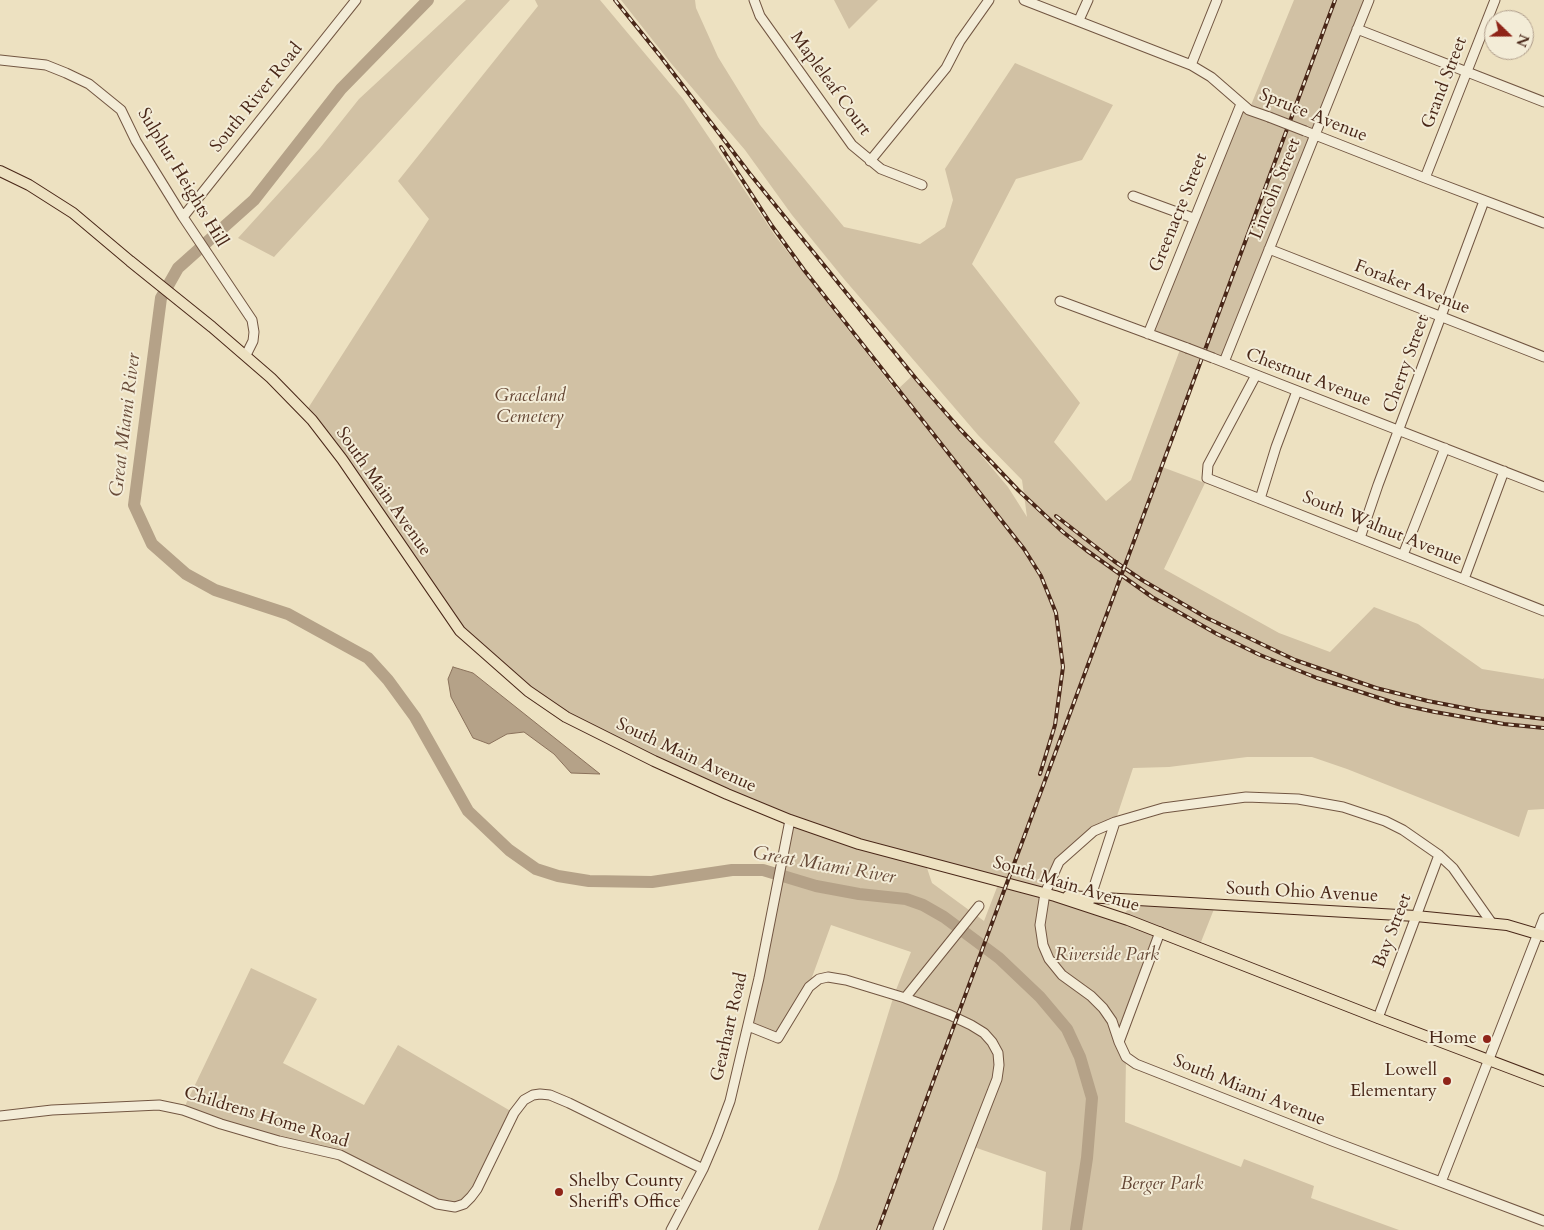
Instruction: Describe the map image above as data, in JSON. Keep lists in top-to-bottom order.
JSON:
{
  "streets": {
    "main road": ["South Main Avenue", "South Ohio Avenue"],
    "street": [
      "Grand Street",
      "Mapleleaf Court",
      "South River Road",
      "Spruce Avenue",
      "Sulphur Heights Hill",
      "Lincoln Street",
      "Greenacre Street",
      "Foraker Avenue",
      "Cherry Street",
      "Chestnut Avenue",
      "South Walnut Avenue",
      "Bay Street",
      "Gearhart Road",
      "South Miami Avenue",
      "Childrens Home Road"
    ]
  },
  "crossings": [
    ["Grand Street", "Spruce Avenue"],
    ["South River Road", "Sulphur Heights Hill"],
    ["Spruce Avenue", "Lincoln Street"],
    ["Spruce Avenue", "Greenacre Street"],
    ["Spruce Avenue", "Cherry Street"],
    ["Sulphur Heights Hill", "South Main Avenue"],
    ["Lincoln Street", "Foraker Avenue"],
    ["Lincoln Street", "Chestnut Avenue"],
    ["Greenacre Street", "Chestnut Avenue"],
    ["Foraker Avenue", "Cherry Street"],
    ["Cherry Street", "Chestnut Avenue"],
    ["Cherry Street", "South Walnut Avenue"],
    ["Chestnut Avenue", "South Walnut Avenue"],
    ["South Main Avenue", "South Ohio Avenue"],
    ["South Main Avenue", "Bay Street"],
    ["South Main Avenue", "Gearhart Road"],
    ["South Main Avenue", "South Miami Avenue"],
    ["South Ohio Avenue", "Bay Street"],
    ["South Ohio Avenue", "South Miami Avenue"],
    ["Bay Street", "South Miami Avenue"],
    ["Gearhart Road", "Childrens Home Road"]
  ],
  "water": ["Great Miami River"],
  "parks": ["Graceland Cemetery", "Riverside Park", "Berger Park"],
  "places": ["Home", "Lowell Elementary", "Shelby County Sheriff's Office"],
  "north": "right"
}
